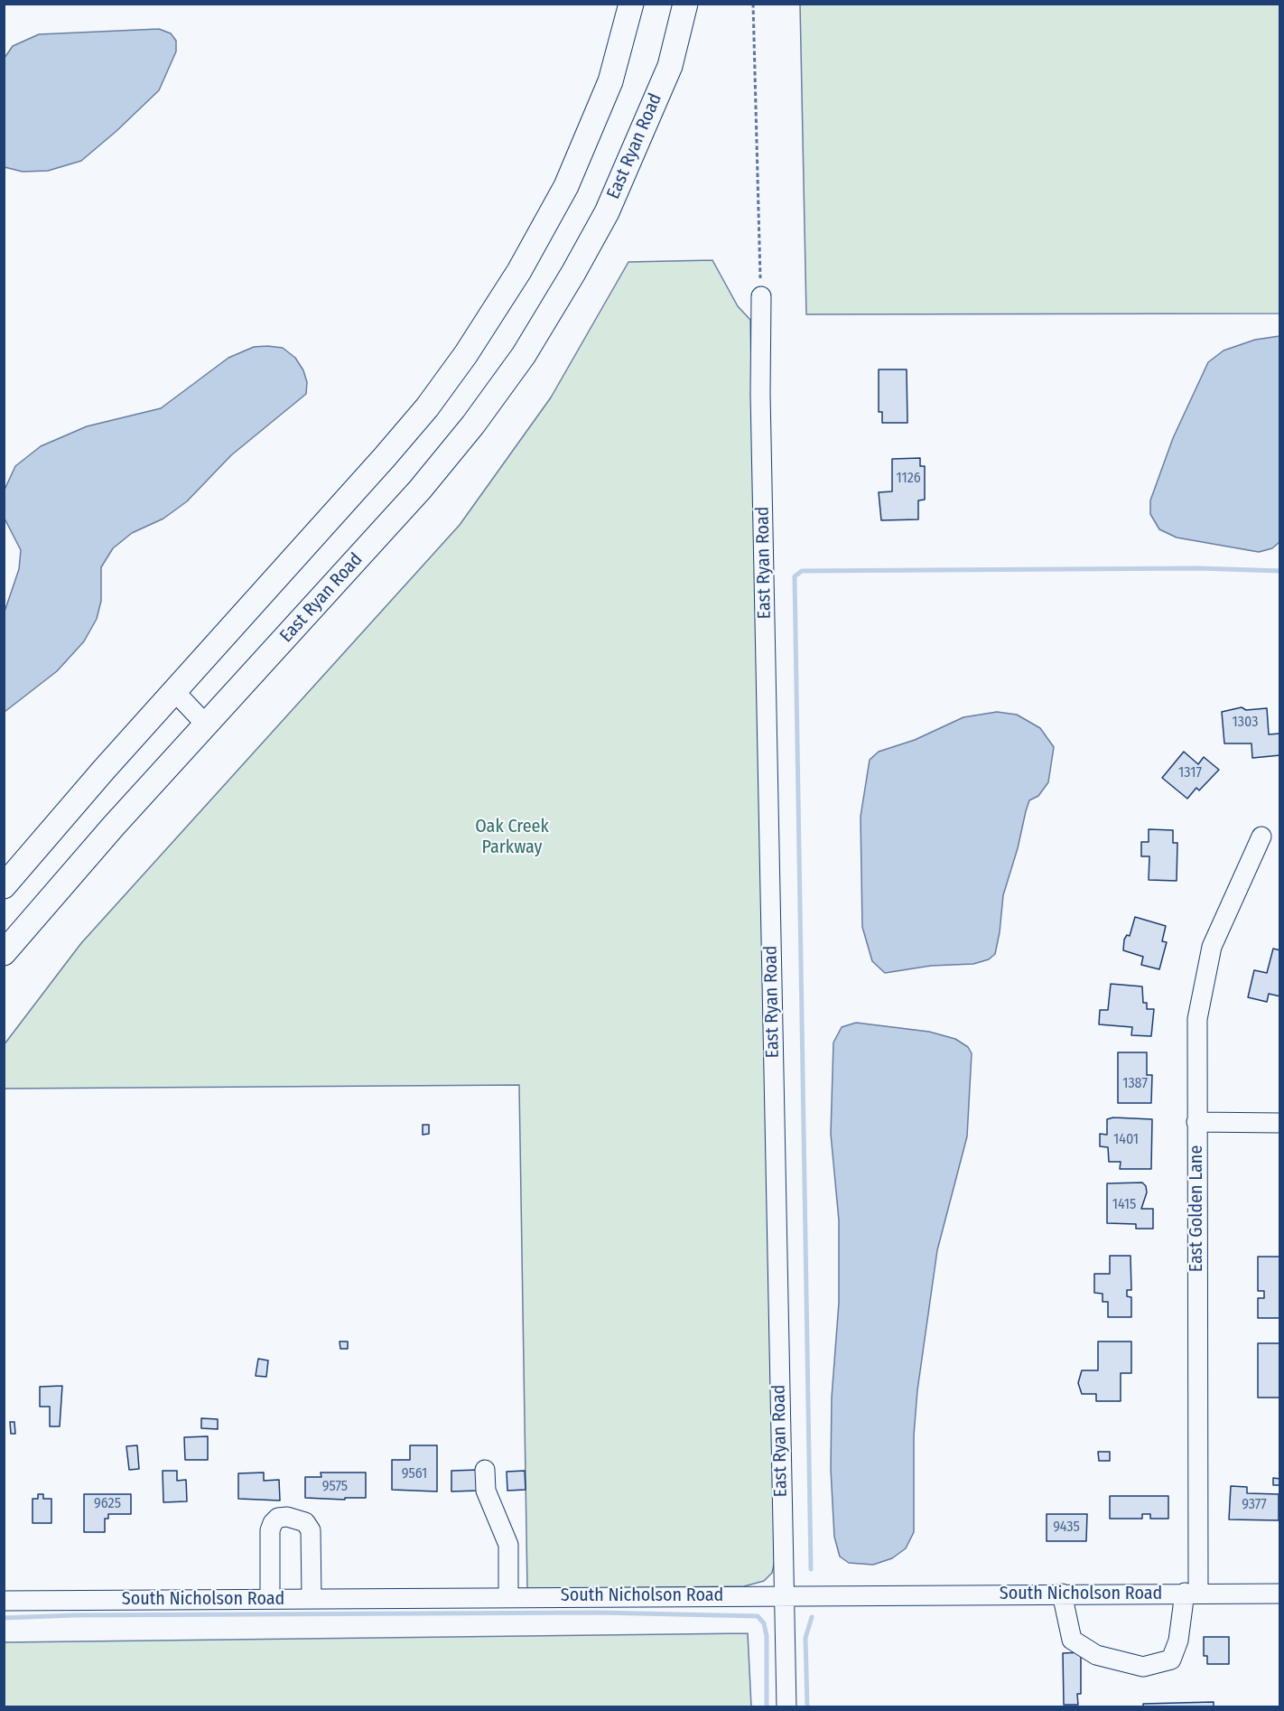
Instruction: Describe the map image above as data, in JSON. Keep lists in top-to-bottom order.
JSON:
{
  "streets": {
    "main road": ["East Ryan Road"],
    "street": ["East Golden Lane", "South Nicholson Road"]
  },
  "crossings": [
    ["East Ryan Road", "South Nicholson Road"],
    ["East Golden Lane", "South Nicholson Road"]
  ],
  "parks": ["Oak Creek Parkway"],
  "house_numbers": [
    "1126",
    "1303",
    "1317",
    "1387",
    "1401",
    "1415",
    "9561",
    "9575",
    "9625",
    "9377",
    "9435"
  ]
}
